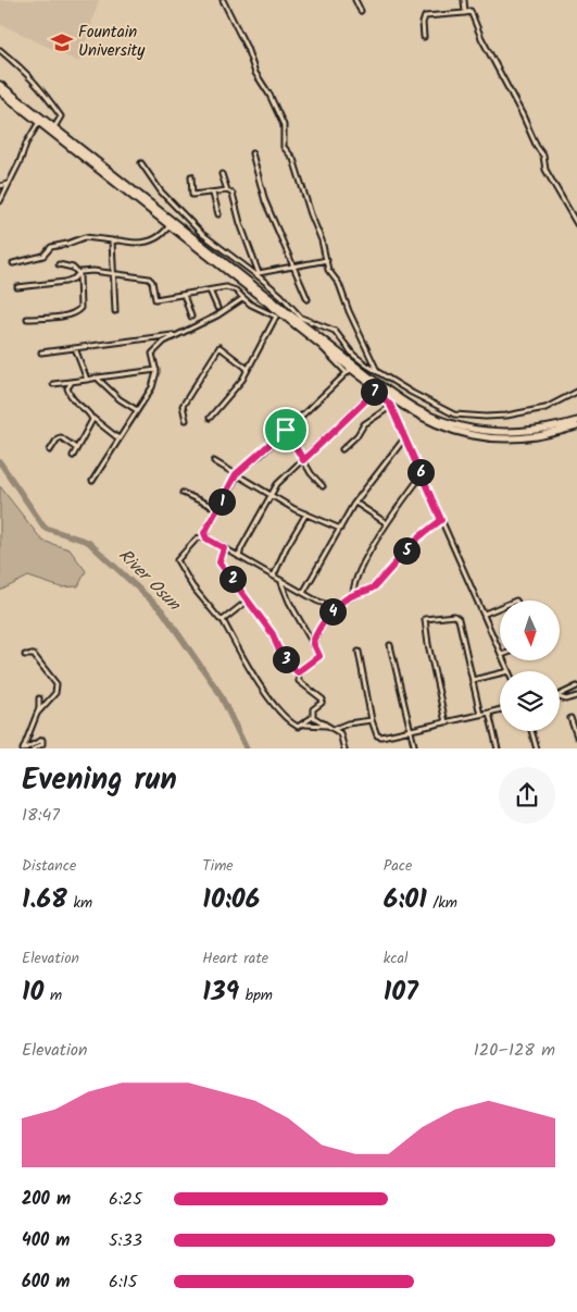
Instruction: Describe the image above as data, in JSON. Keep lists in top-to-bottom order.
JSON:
{
  "water": ["River Osun"],
  "places": {
    "school or university": ["Fountain University"]
  },
  "north": "bottom",
  "page": {
    "pins": [
      "7",
      "6",
      "1",
      "5",
      "2",
      "4",
      "3"
    ],
    "heading": ["Evening run", "18:47"],
    "stats": [
      ["Distance", "1.68 km"],
      ["Time", "10:06"],
      ["Pace", "6:01 /km"],
      ["Elevation", "10 m"],
      ["Heart rate", "139 bpm"],
      ["kcal", "107"]
    ],
    "chart": ["Elevation", "120–128 m"],
    "list": [
      {
        "name": "200 m",
        "note": "6:25"
      },
      {
        "name": "400 m",
        "note": "5:33"
      },
      {
        "name": "600 m",
        "note": "6:15"
      }
    ]
  }
}
